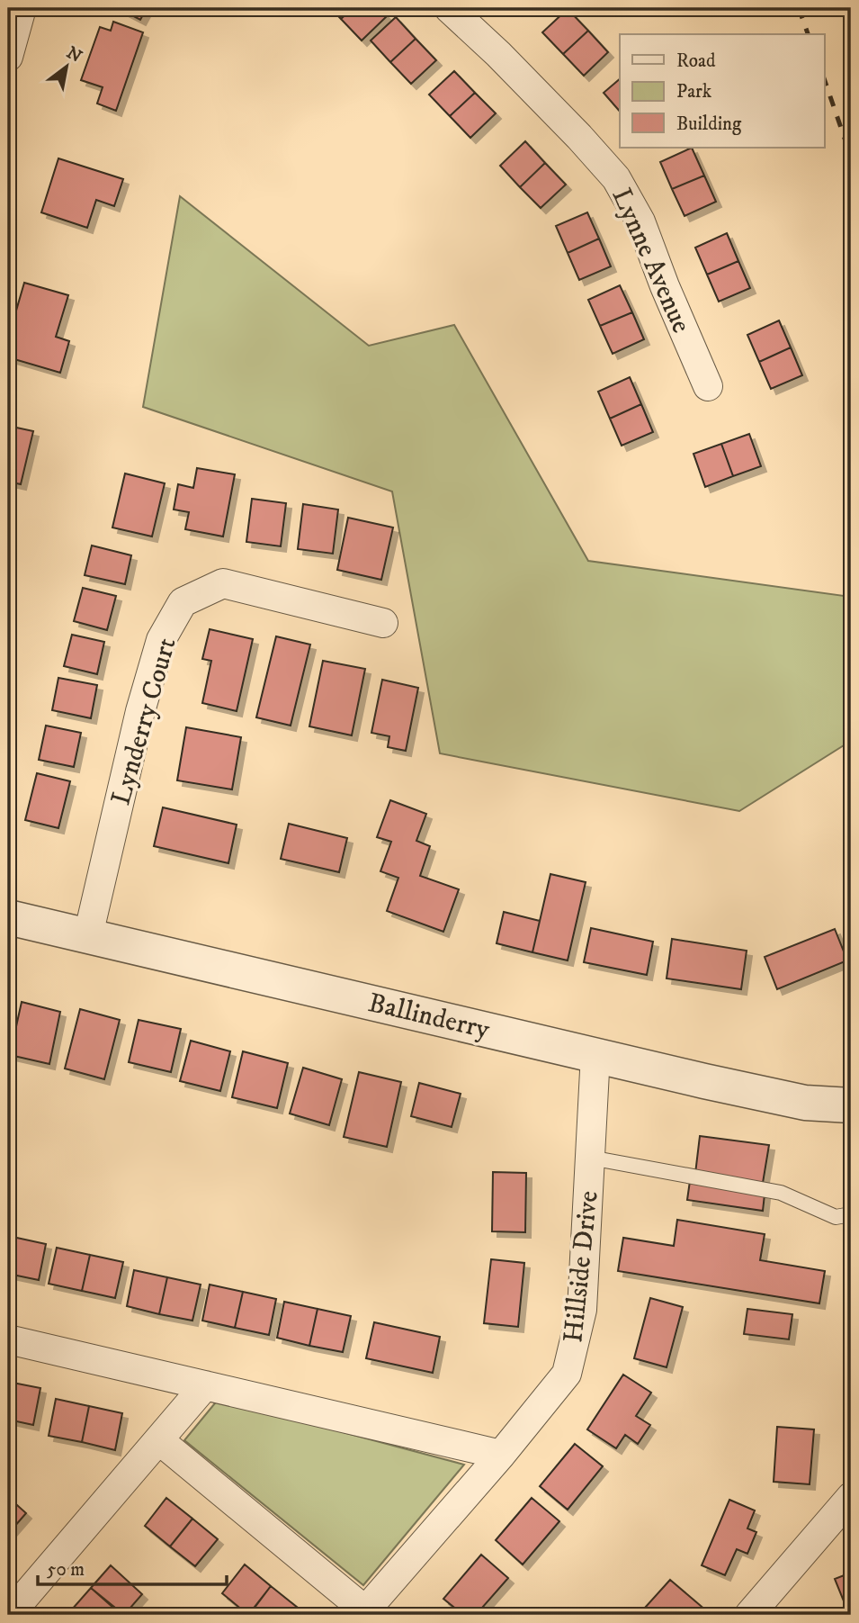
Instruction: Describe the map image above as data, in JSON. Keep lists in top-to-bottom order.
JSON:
{
  "streets": {
    "street": [
      "Lynne Avenue",
      "Lynderry Court",
      "Ballinderry",
      "Hillside Drive"
    ]
  },
  "crossings": [
    ["Lynderry Court", "Ballinderry"],
    ["Ballinderry", "Hillside Drive"]
  ],
  "legend": ["Road", "Park", "Building"],
  "scale_bar": "50 m",
  "north": "top right"
}
